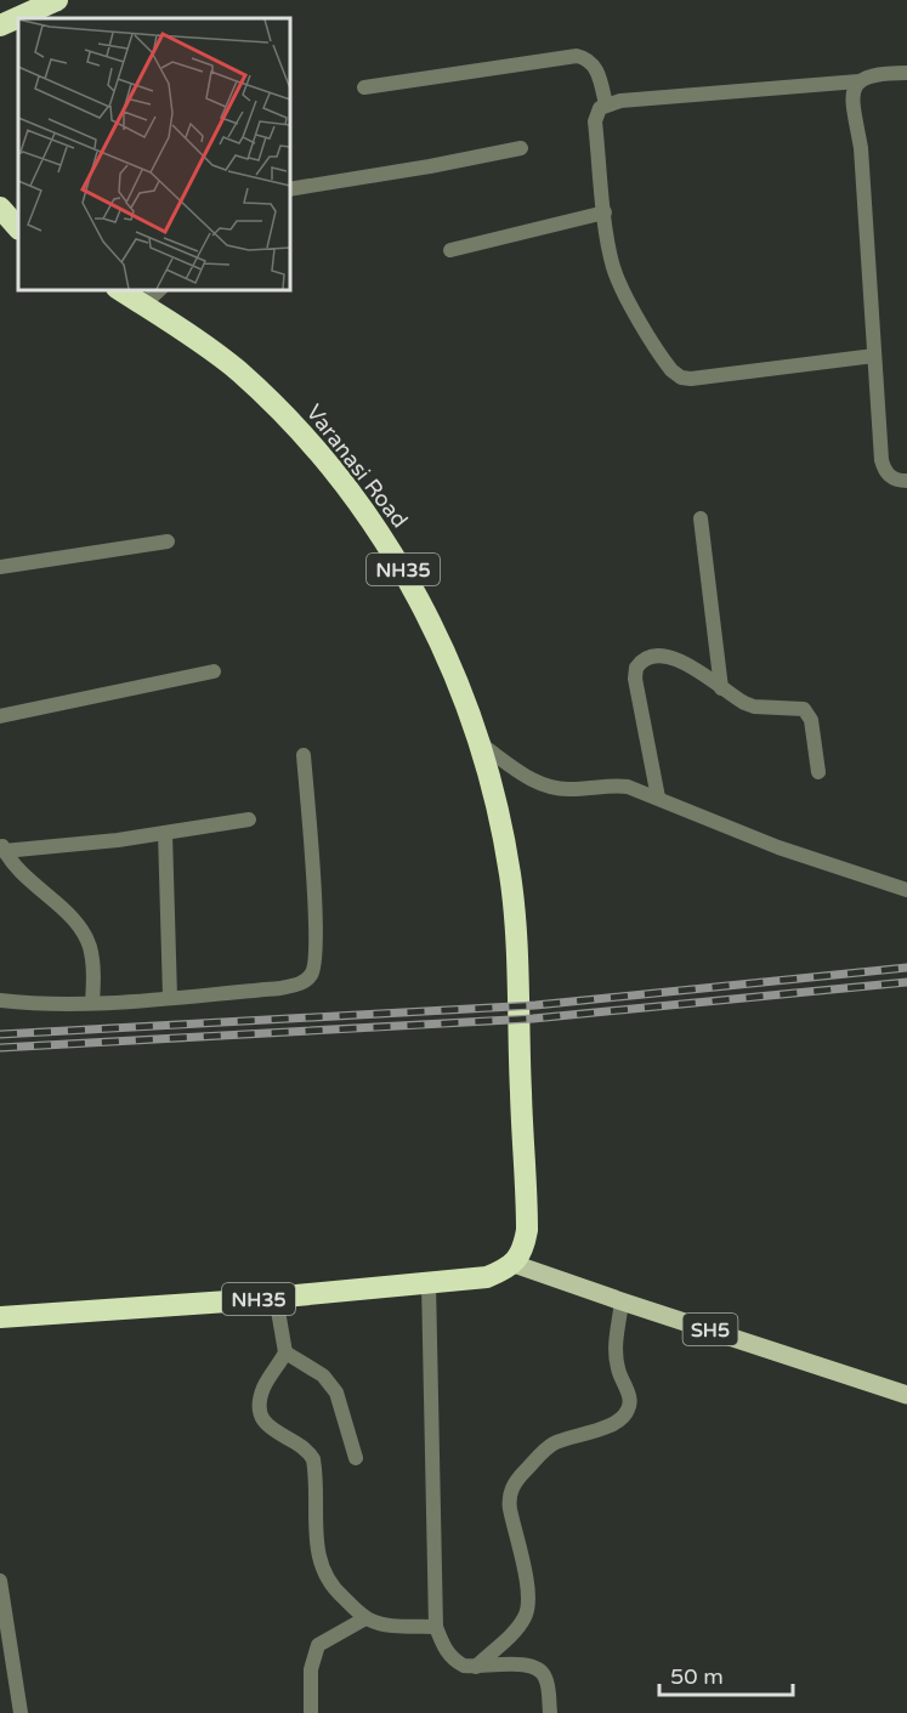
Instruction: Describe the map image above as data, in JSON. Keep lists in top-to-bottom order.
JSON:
{
  "streets": {
    "highway": ["Varanasi Road", "NH35"],
    "main road": ["SH5"]
  },
  "crossings": [
    ["Varanasi Road", "NH35"],
    ["Varanasi Road", "SH5"],
    ["NH35", "SH5"]
  ],
  "scale_bar": "50 m"
}
